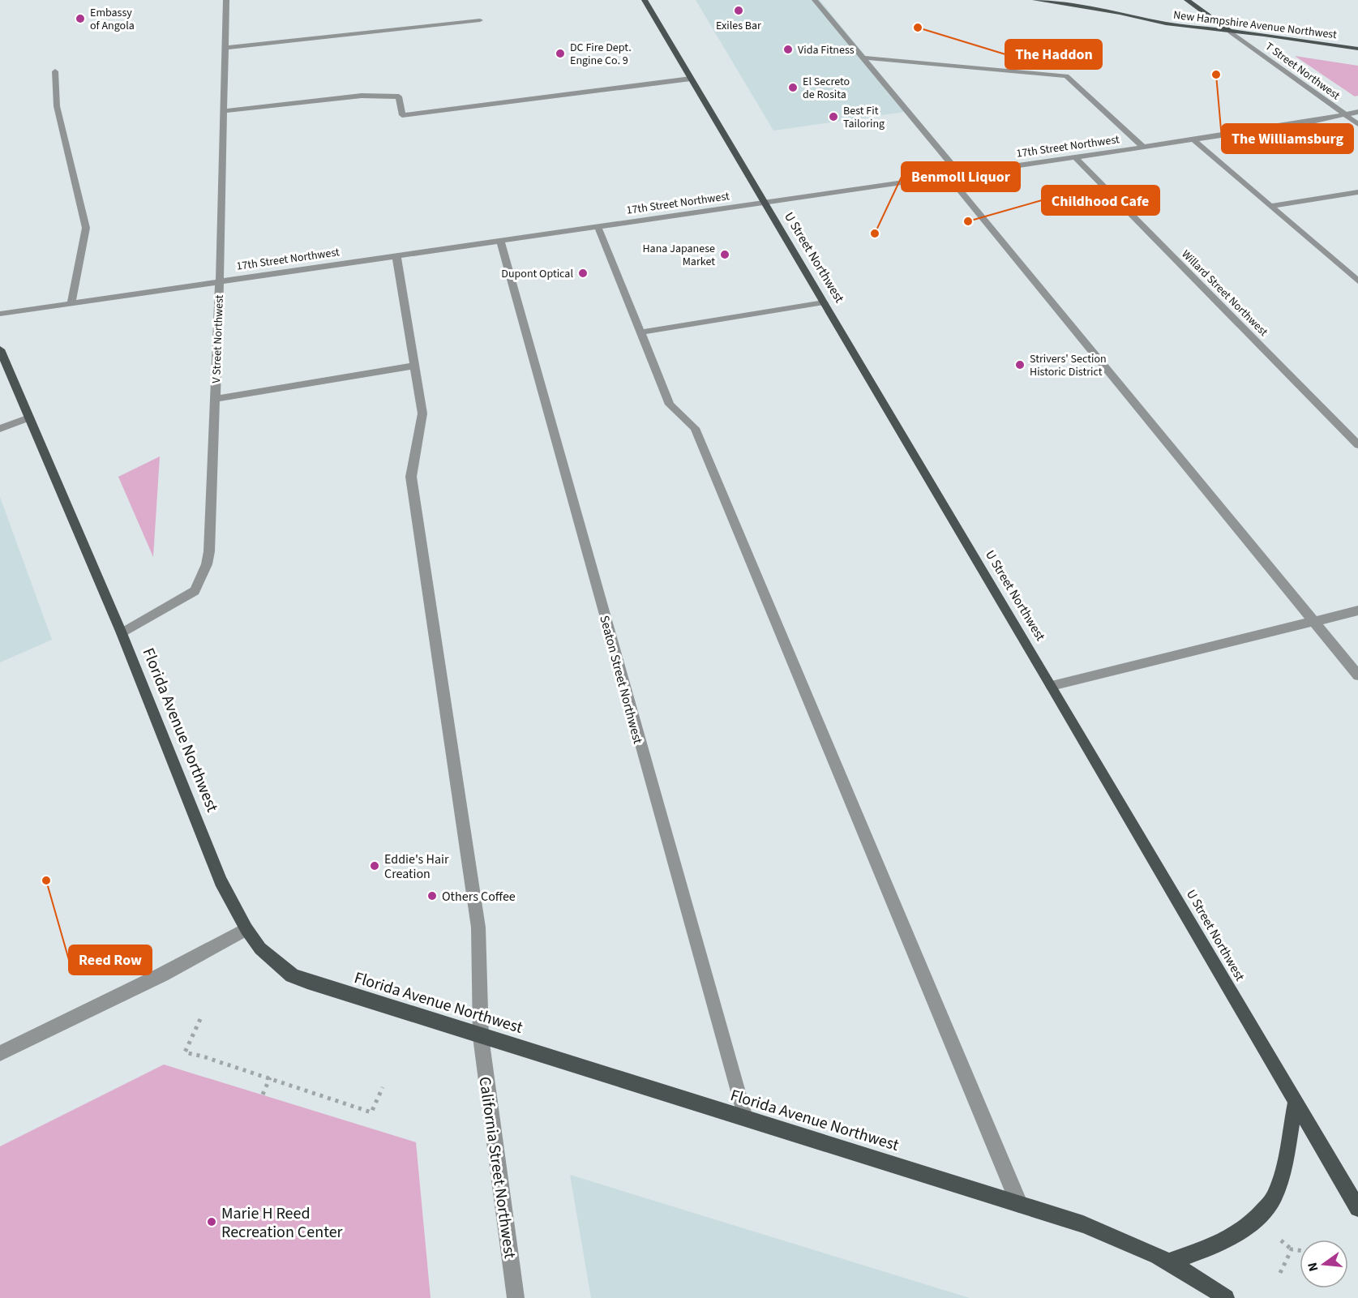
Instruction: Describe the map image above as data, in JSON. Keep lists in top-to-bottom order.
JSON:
{
  "streets": {
    "main road": [
      "New Hampshire Avenue Northwest",
      "T Street Northwest",
      "U Street Northwest",
      "Florida Avenue Northwest"
    ],
    "street": [
      "17th Street Northwest",
      "Willard Street Northwest",
      "V Street Northwest",
      "Seaton Street Northwest",
      "California Street Northwest"
    ]
  },
  "crossings": [
    ["New Hampshire Avenue Northwest", "T Street Northwest"],
    ["T Street Northwest", "17th Street Northwest"],
    ["17th Street Northwest", "U Street Northwest"],
    ["17th Street Northwest", "Willard Street Northwest"],
    ["17th Street Northwest", "V Street Northwest"],
    ["17th Street Northwest", "Seaton Street Northwest"],
    ["17th Street Northwest", "California Street Northwest"],
    ["V Street Northwest", "Florida Avenue Northwest"],
    ["Seaton Street Northwest", "Florida Avenue Northwest"],
    ["Florida Avenue Northwest", "California Street Northwest"]
  ],
  "places": [
    "Exiles Bar",
    "Embassy of Angola",
    "The Haddon",
    "Vida Fitness",
    "DC Fire Dept. Engine Co. 9",
    "The Williamsburg",
    "El Secreto de Rosita",
    "Best Fit Tailoring",
    "Childhood Cafe",
    "Benmoll Liquor",
    "Hana Japanese Market",
    "Dupont Optical",
    "Strivers' Section Historic District",
    "Eddie's Hair Creation",
    "Reed Row",
    "Others Coffee",
    "Marie H Reed Recreation Center"
  ],
  "north": "left"
}
